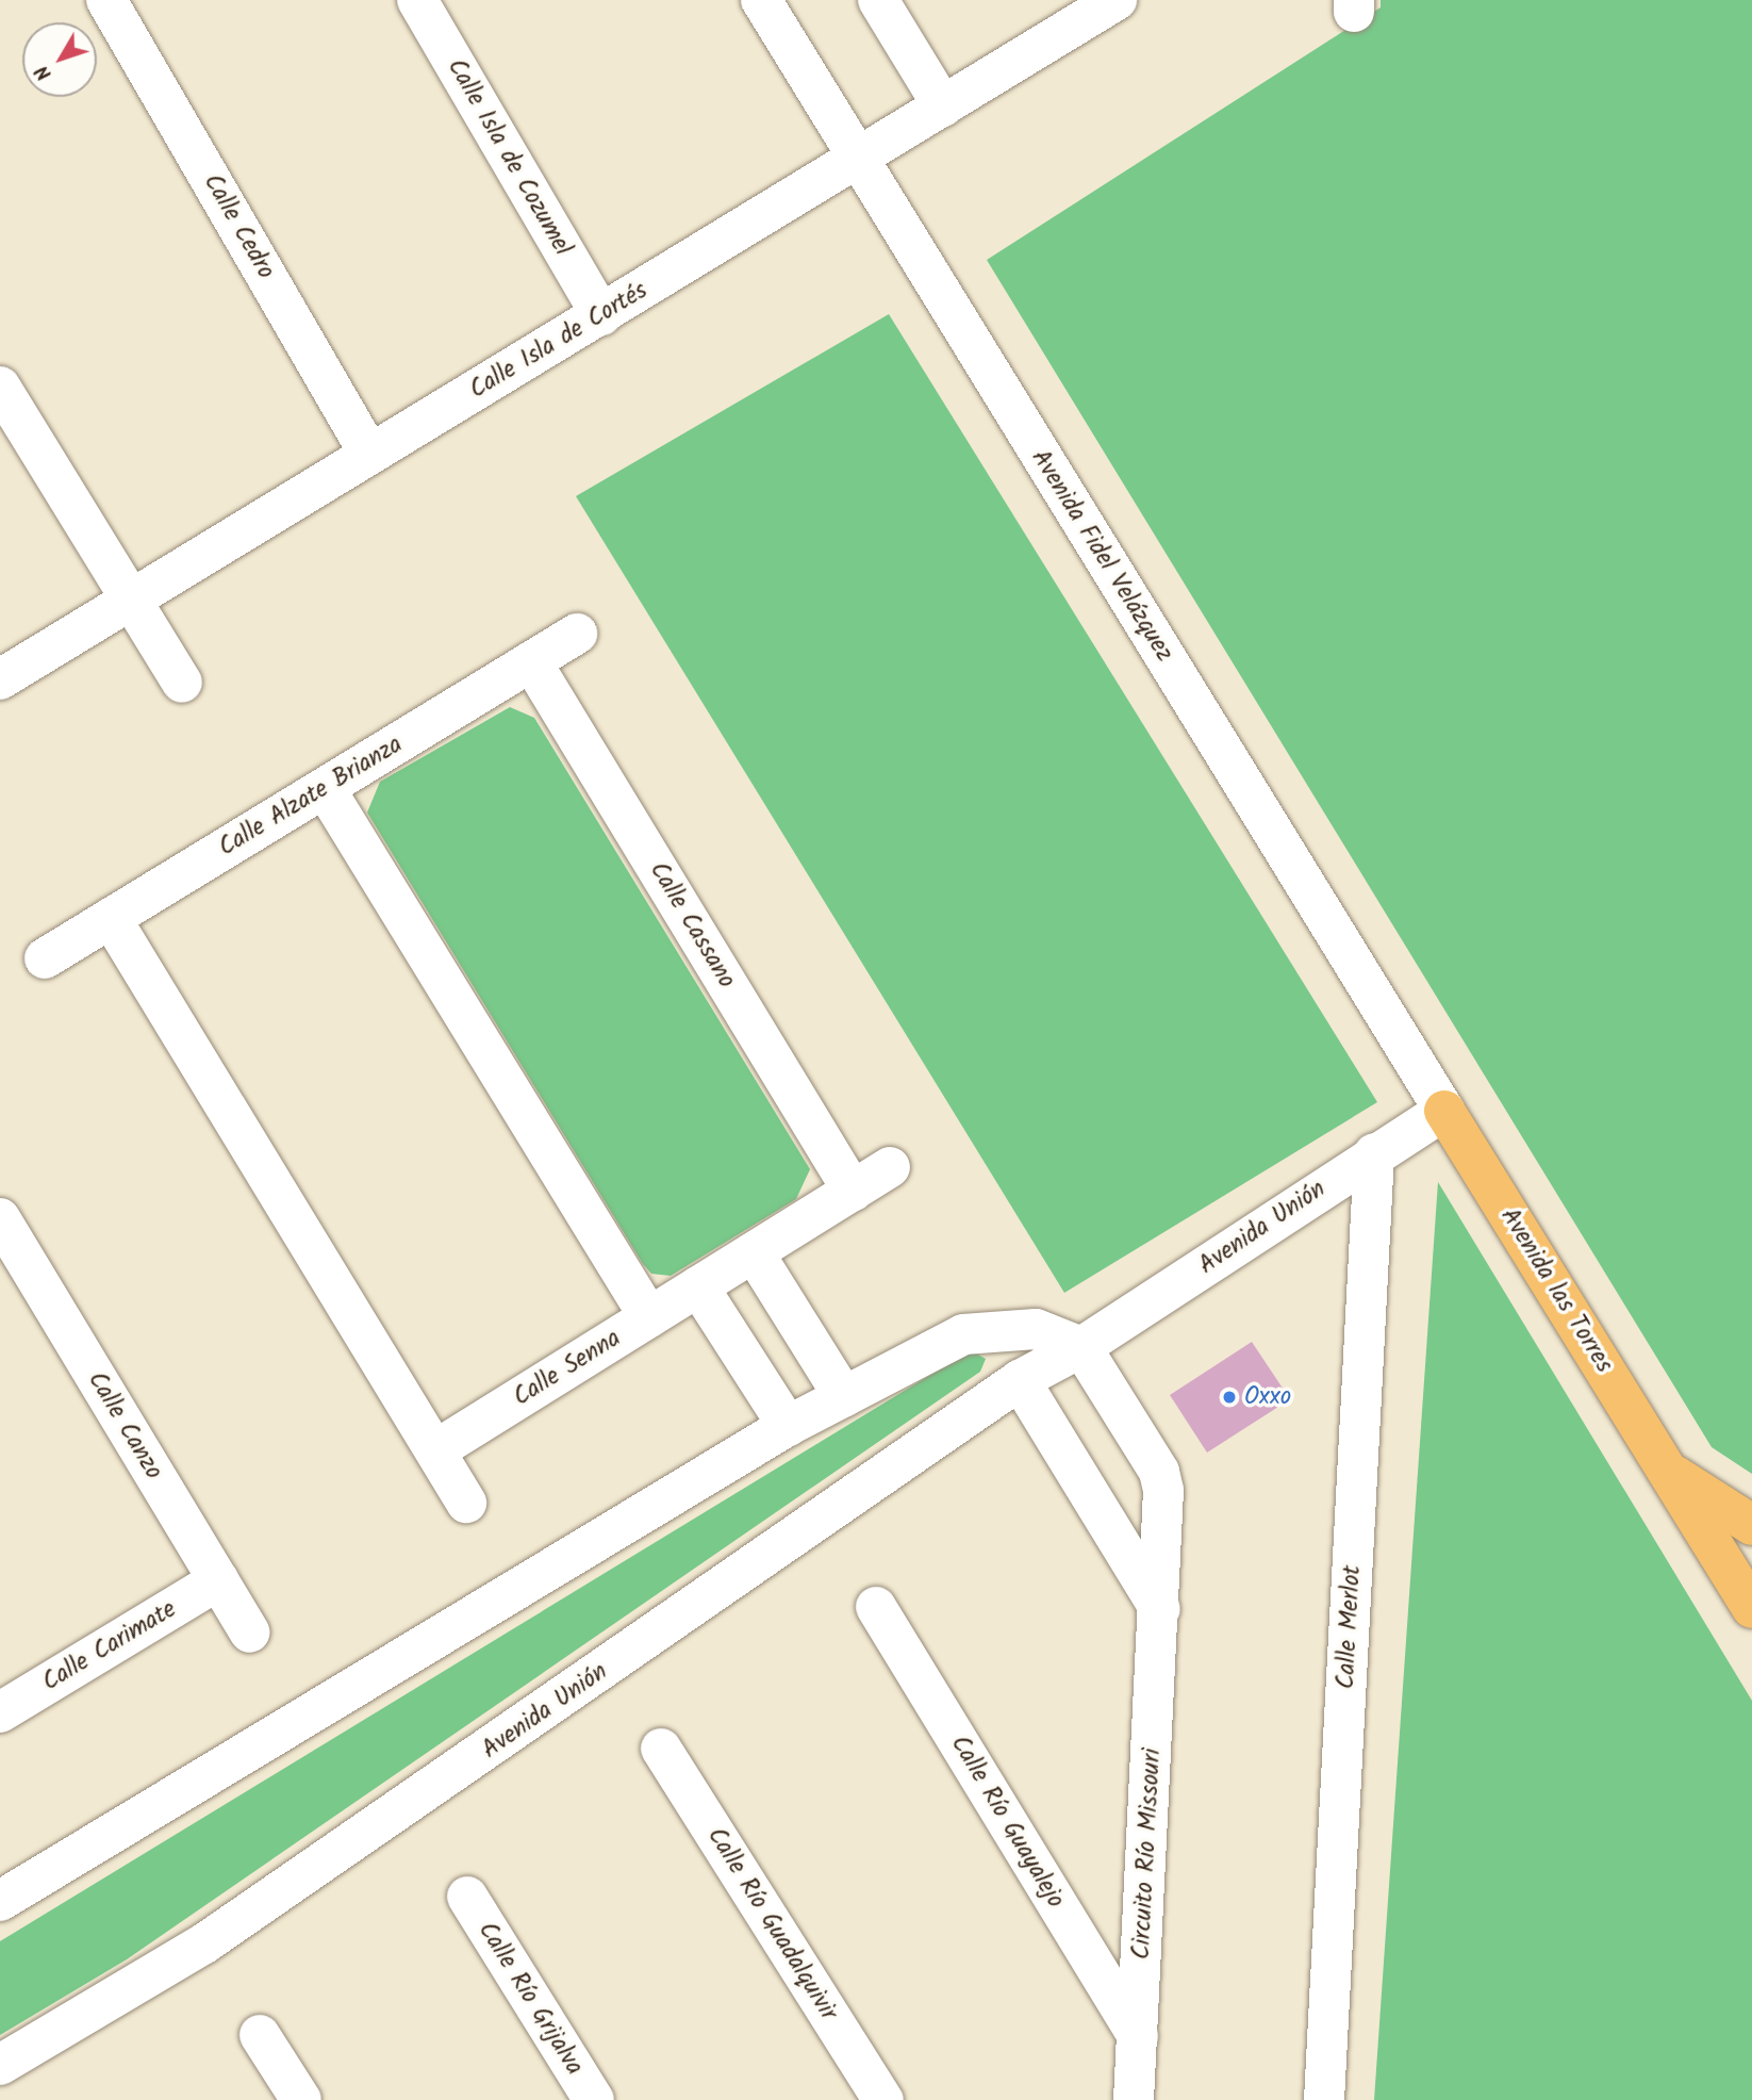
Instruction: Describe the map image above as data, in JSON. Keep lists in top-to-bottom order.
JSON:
{
  "streets": {
    "main road": ["Avenida las Torres"],
    "street": [
      "Calle Isla de Cozumel",
      "Calle Cedro",
      "Calle Isla de Cortés",
      "Avenida Fidel Velázquez",
      "Calle Alzate Brianza",
      "Calle Cassano",
      "Avenida Unión",
      "Calle Senna",
      "Calle Canzo",
      "Calle Merlot",
      "Calle Carimate",
      "Calle Río Guayalejo",
      "Circuito Río Missouri",
      "Calle Río Guadalquivir",
      "Calle Río Grijalva"
    ]
  },
  "crossings": [
    ["Calle Isla de Cozumel", "Calle Isla de Cortés"],
    ["Calle Cedro", "Calle Isla de Cortés"],
    ["Calle Isla de Cortés", "Avenida Fidel Velázquez"],
    ["Avenida Fidel Velázquez", "Avenida Unión"],
    ["Avenida Fidel Velázquez", "Avenida las Torres"],
    ["Calle Alzate Brianza", "Calle Cassano"],
    ["Calle Cassano", "Calle Senna"],
    ["Avenida Unión", "Avenida las Torres"],
    ["Avenida Unión", "Calle Merlot"],
    ["Avenida Unión", "Circuito Río Missouri"],
    ["Calle Canzo", "Calle Carimate"],
    ["Calle Río Guayalejo", "Circuito Río Missouri"]
  ],
  "places": ["Oxxo"],
  "north": "bottom left"
}
